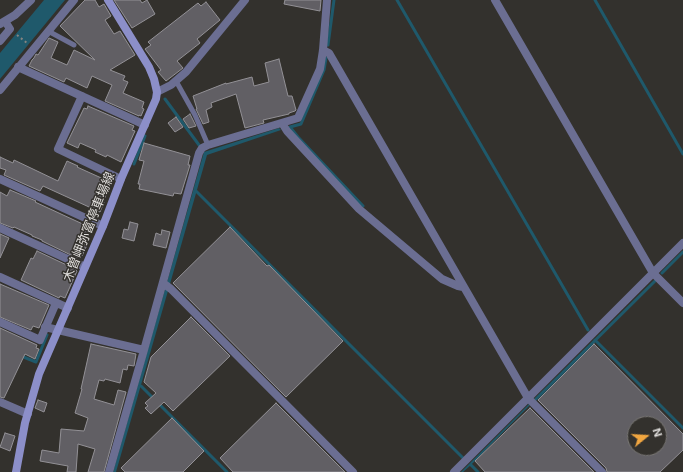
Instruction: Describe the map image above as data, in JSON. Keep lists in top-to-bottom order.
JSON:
{
  "streets": {
    "main road": ["木曽岬弥富停車場線"]
  },
  "north": "right"
}
